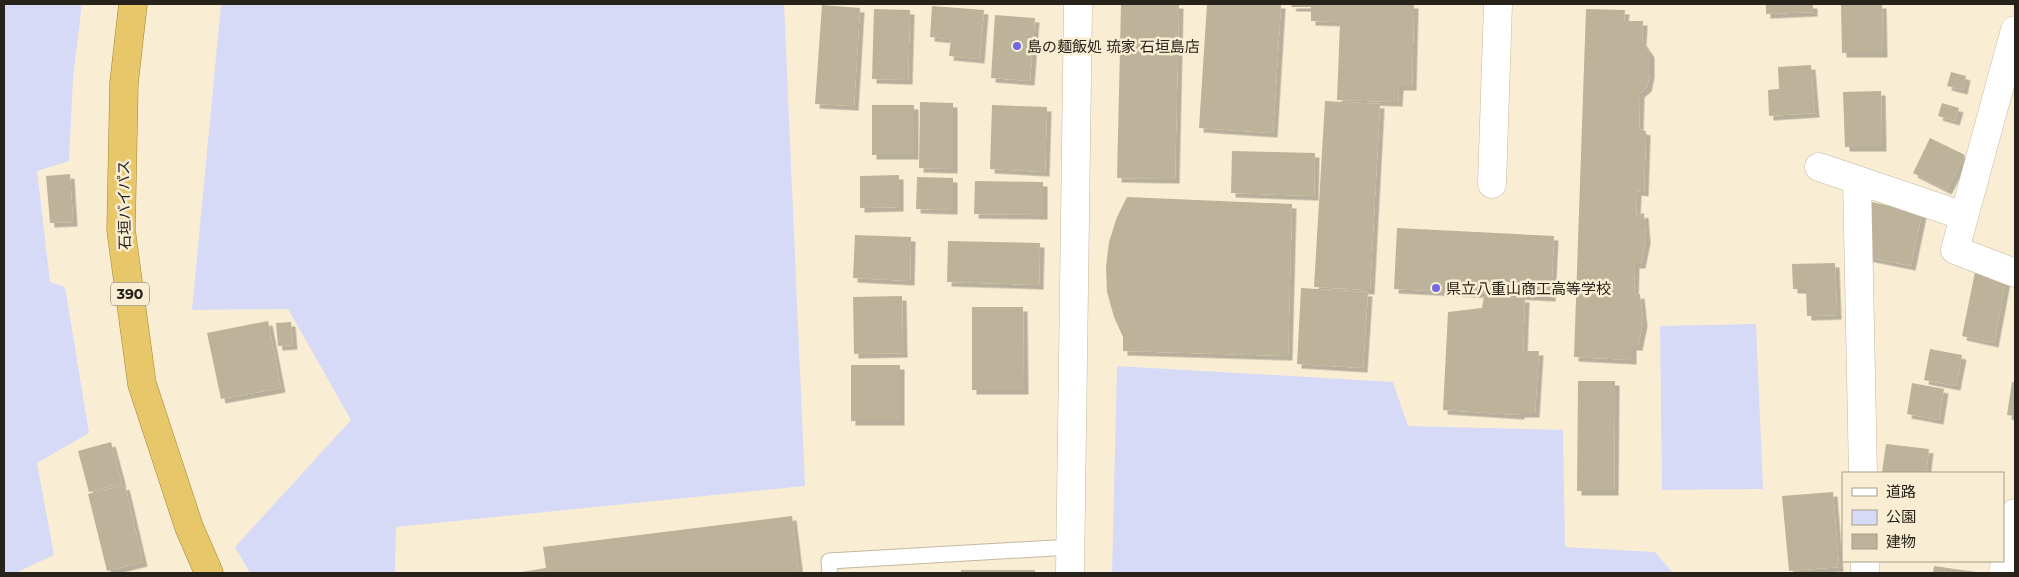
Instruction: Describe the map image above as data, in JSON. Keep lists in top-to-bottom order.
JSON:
{
  "streets": {
    "highway": ["石垣バイパス", "390"]
  },
  "places": ["島の麺飯処 琉家 石垣島店", "県立八重山商工高等学校"],
  "legend": ["道路", "公園", "建物"]
}
